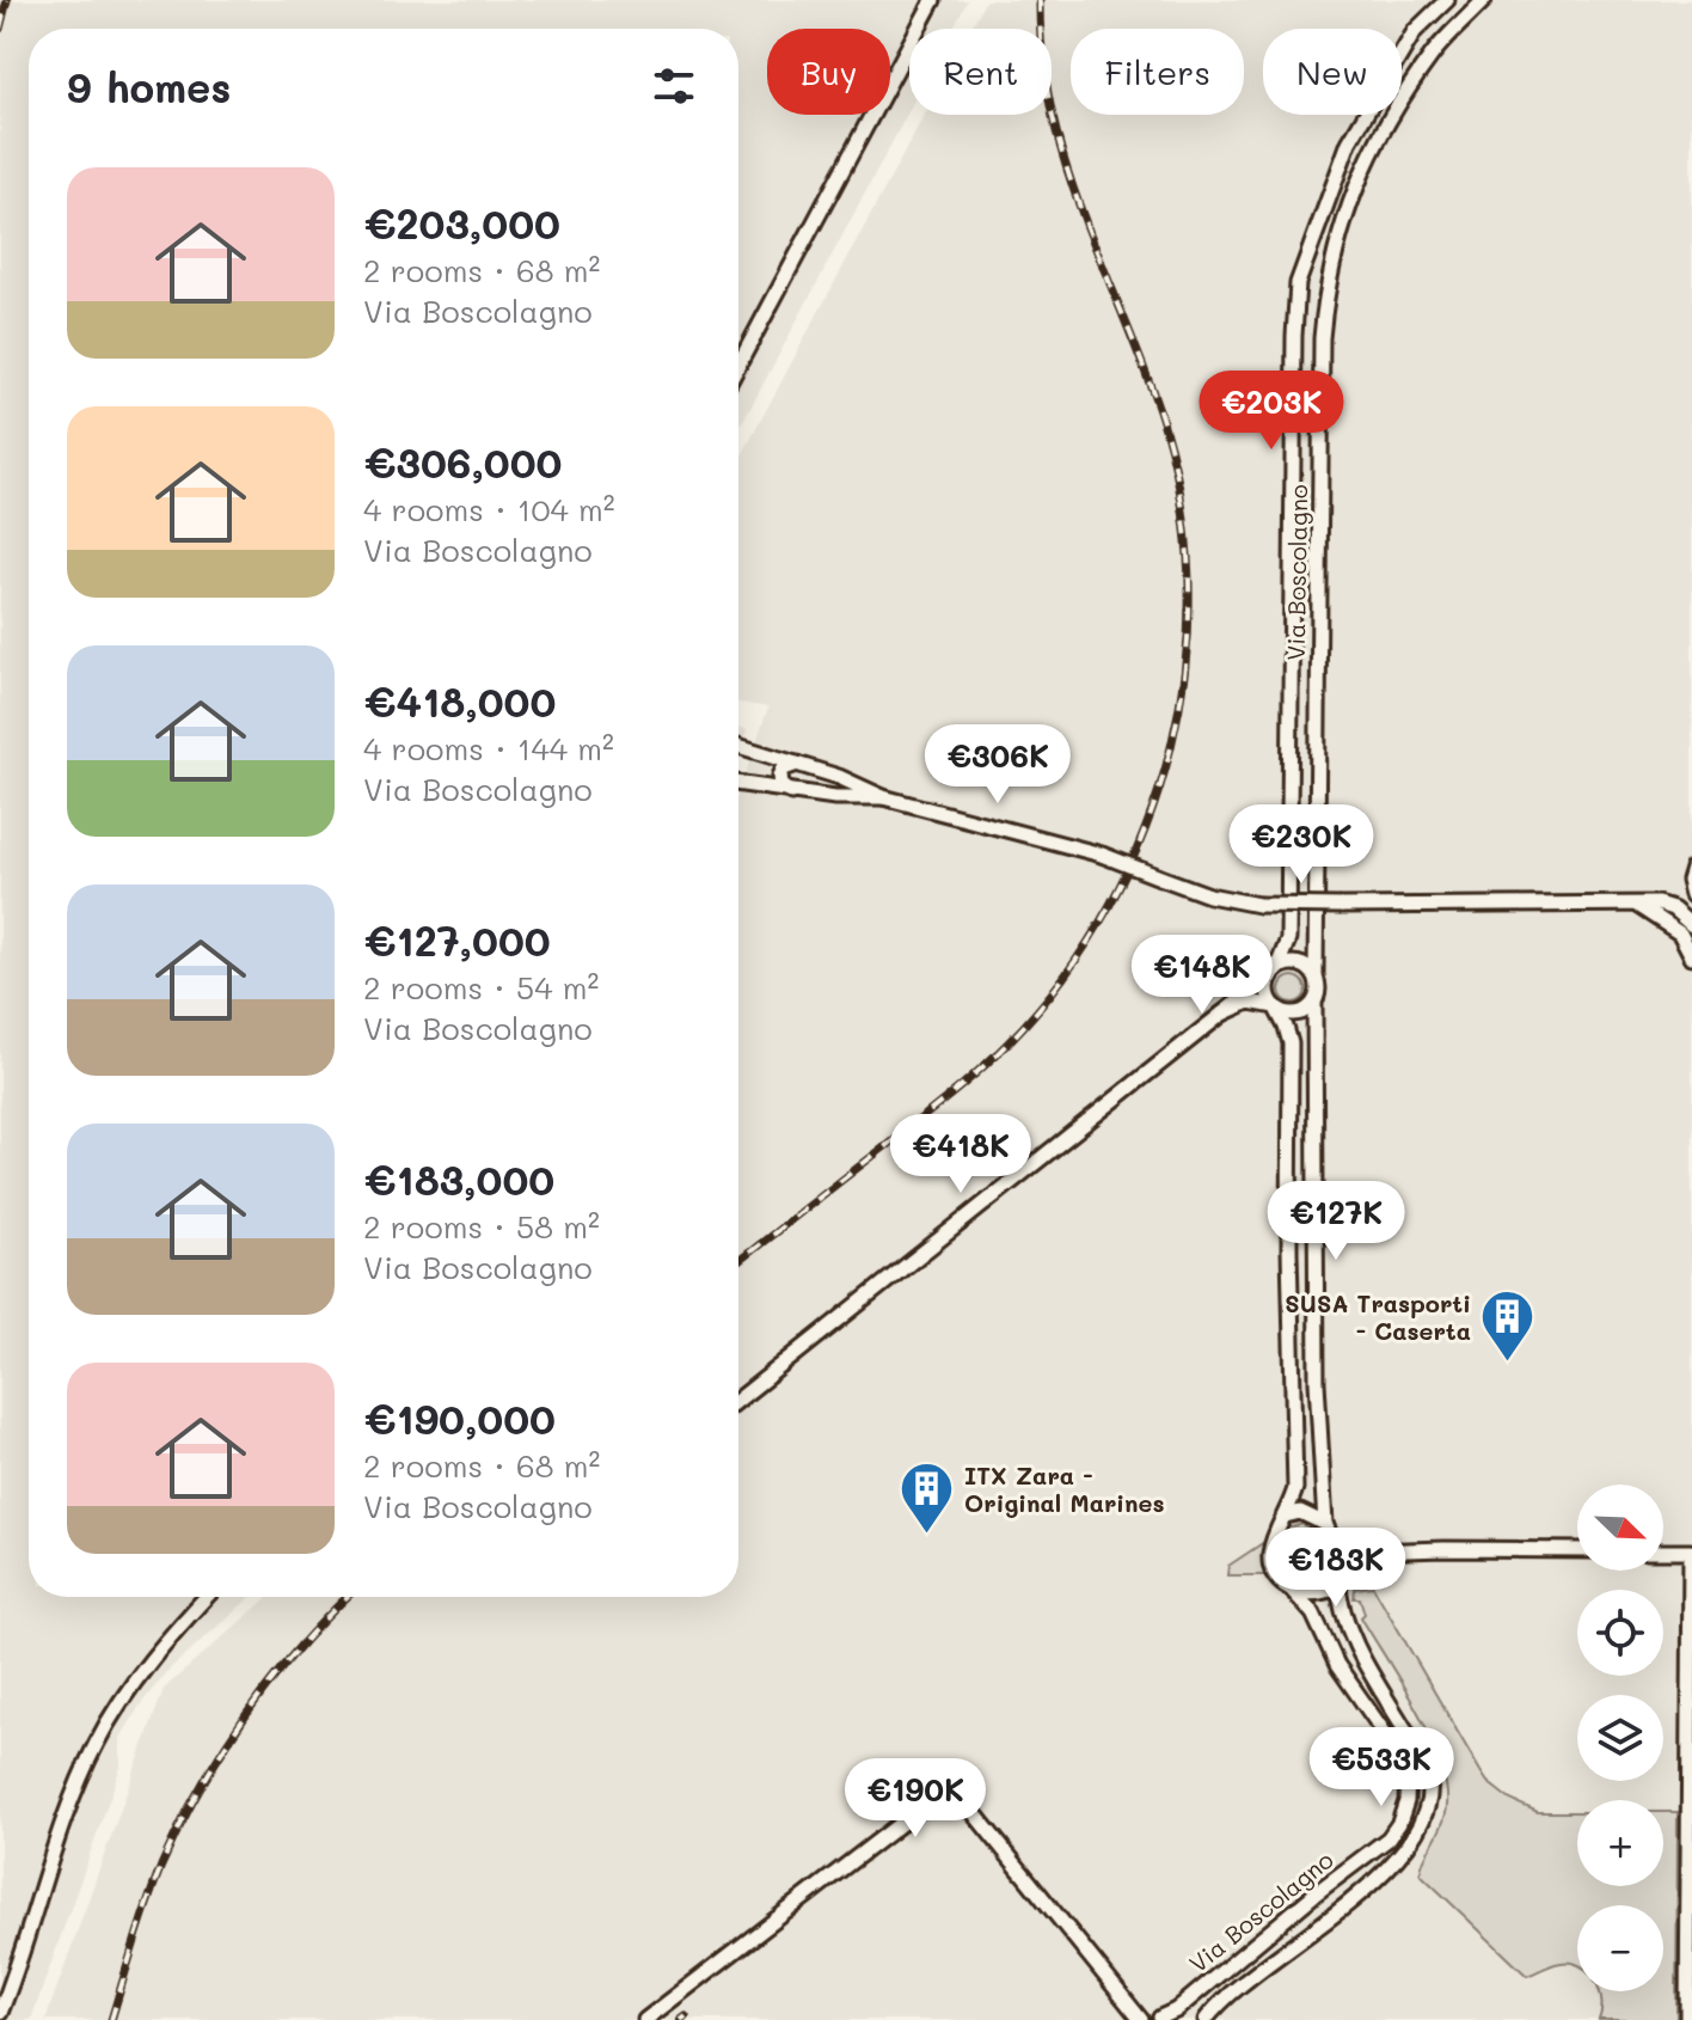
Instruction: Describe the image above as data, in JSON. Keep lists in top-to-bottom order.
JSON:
{
  "streets": {
    "street": ["Via Boscolagno"]
  },
  "places": {
    "building": ["SUSA Trasporti - Caserta", "ITX Zara - Original Marines"]
  },
  "north": "bottom right",
  "page": {
    "chip": [
      "Buy",
      "Rent",
      "Filters",
      "New"
    ],
    "heading": "9 homes",
    "list": [
      {
        "name": "€203,000",
        "note": "2 rooms · 68 m² · Via Boscolagno"
      },
      {
        "name": "€306,000",
        "note": "4 rooms · 104 m² · Via Boscolagno"
      },
      {
        "name": "€418,000",
        "note": "4 rooms · 144 m² · Via Boscolagno"
      },
      {
        "name": "€127,000",
        "note": "2 rooms · 54 m² · Via Boscolagno"
      },
      {
        "name": "€183,000",
        "note": "2 rooms · 58 m² · Via Boscolagno"
      },
      {
        "name": "€190,000",
        "note": "2 rooms · 68 m² · Via Boscolagno"
      }
    ],
    "price": [
      "€203K",
      "€306K",
      "€230K",
      "€148K",
      "€418K",
      "€127K",
      "€183K",
      "€533K",
      "€190K"
    ],
    "map_buttons": ["+", "−"]
  }
}
